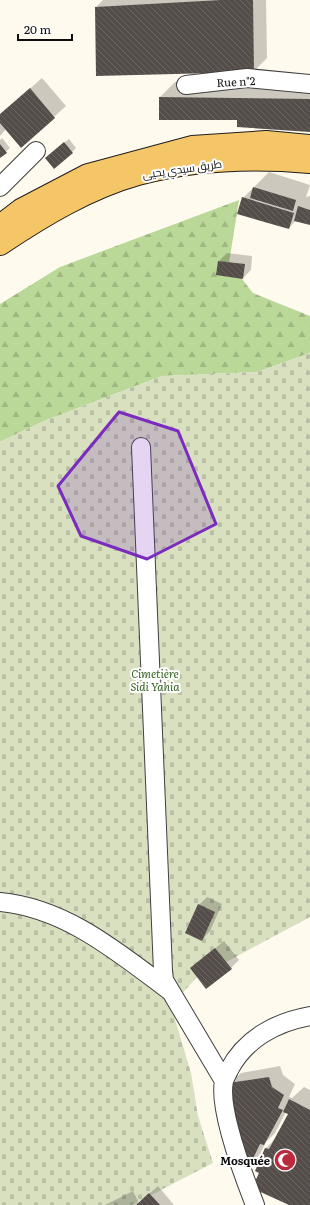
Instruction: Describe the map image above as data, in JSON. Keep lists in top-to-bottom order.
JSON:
{
  "streets": {
    "main road": ["طريق سيدي يحيى"],
    "street": ["Rue n°2"]
  },
  "parks": ["Cimetière Sidi Yahia"],
  "places": {
    "mosque": ["Mosquée"]
  },
  "scale_bar": "20 m"
}
